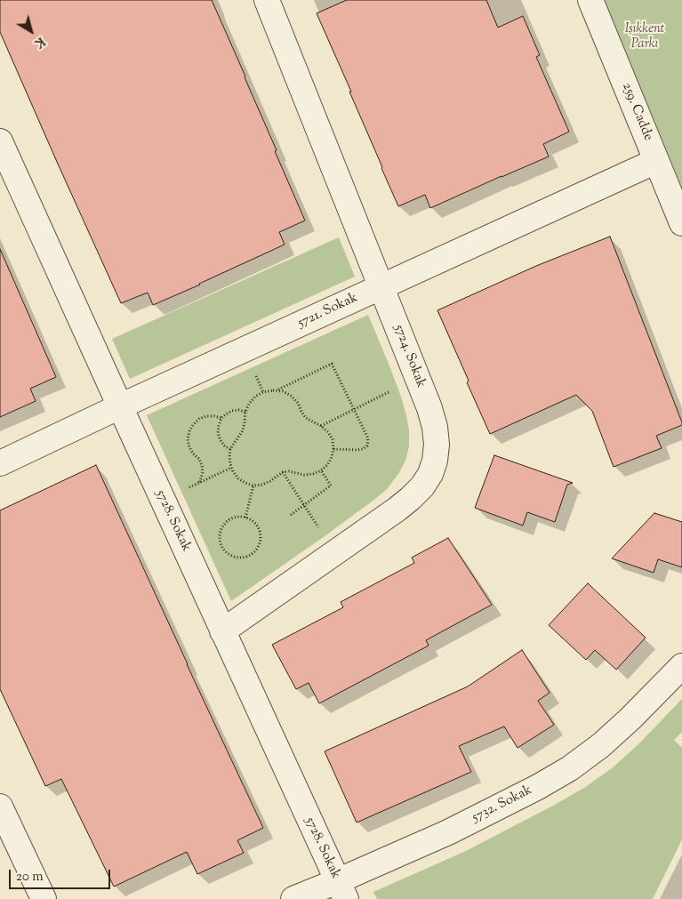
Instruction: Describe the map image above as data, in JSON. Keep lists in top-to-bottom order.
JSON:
{
  "streets": {
    "street": [
      "259. Cadde",
      "5721. Sokak",
      "5724. Sokak",
      "5728. Sokak",
      "5732. Sokak"
    ]
  },
  "crossings": [
    ["259. Cadde", "5721. Sokak"],
    ["5721. Sokak", "5724. Sokak"],
    ["5721. Sokak", "5728. Sokak"],
    ["5724. Sokak", "5728. Sokak"],
    ["5728. Sokak", "5732. Sokak"]
  ],
  "parks": ["Işıkkent Parkı"],
  "scale_bar": "20 m",
  "north": "bottom right"
}
